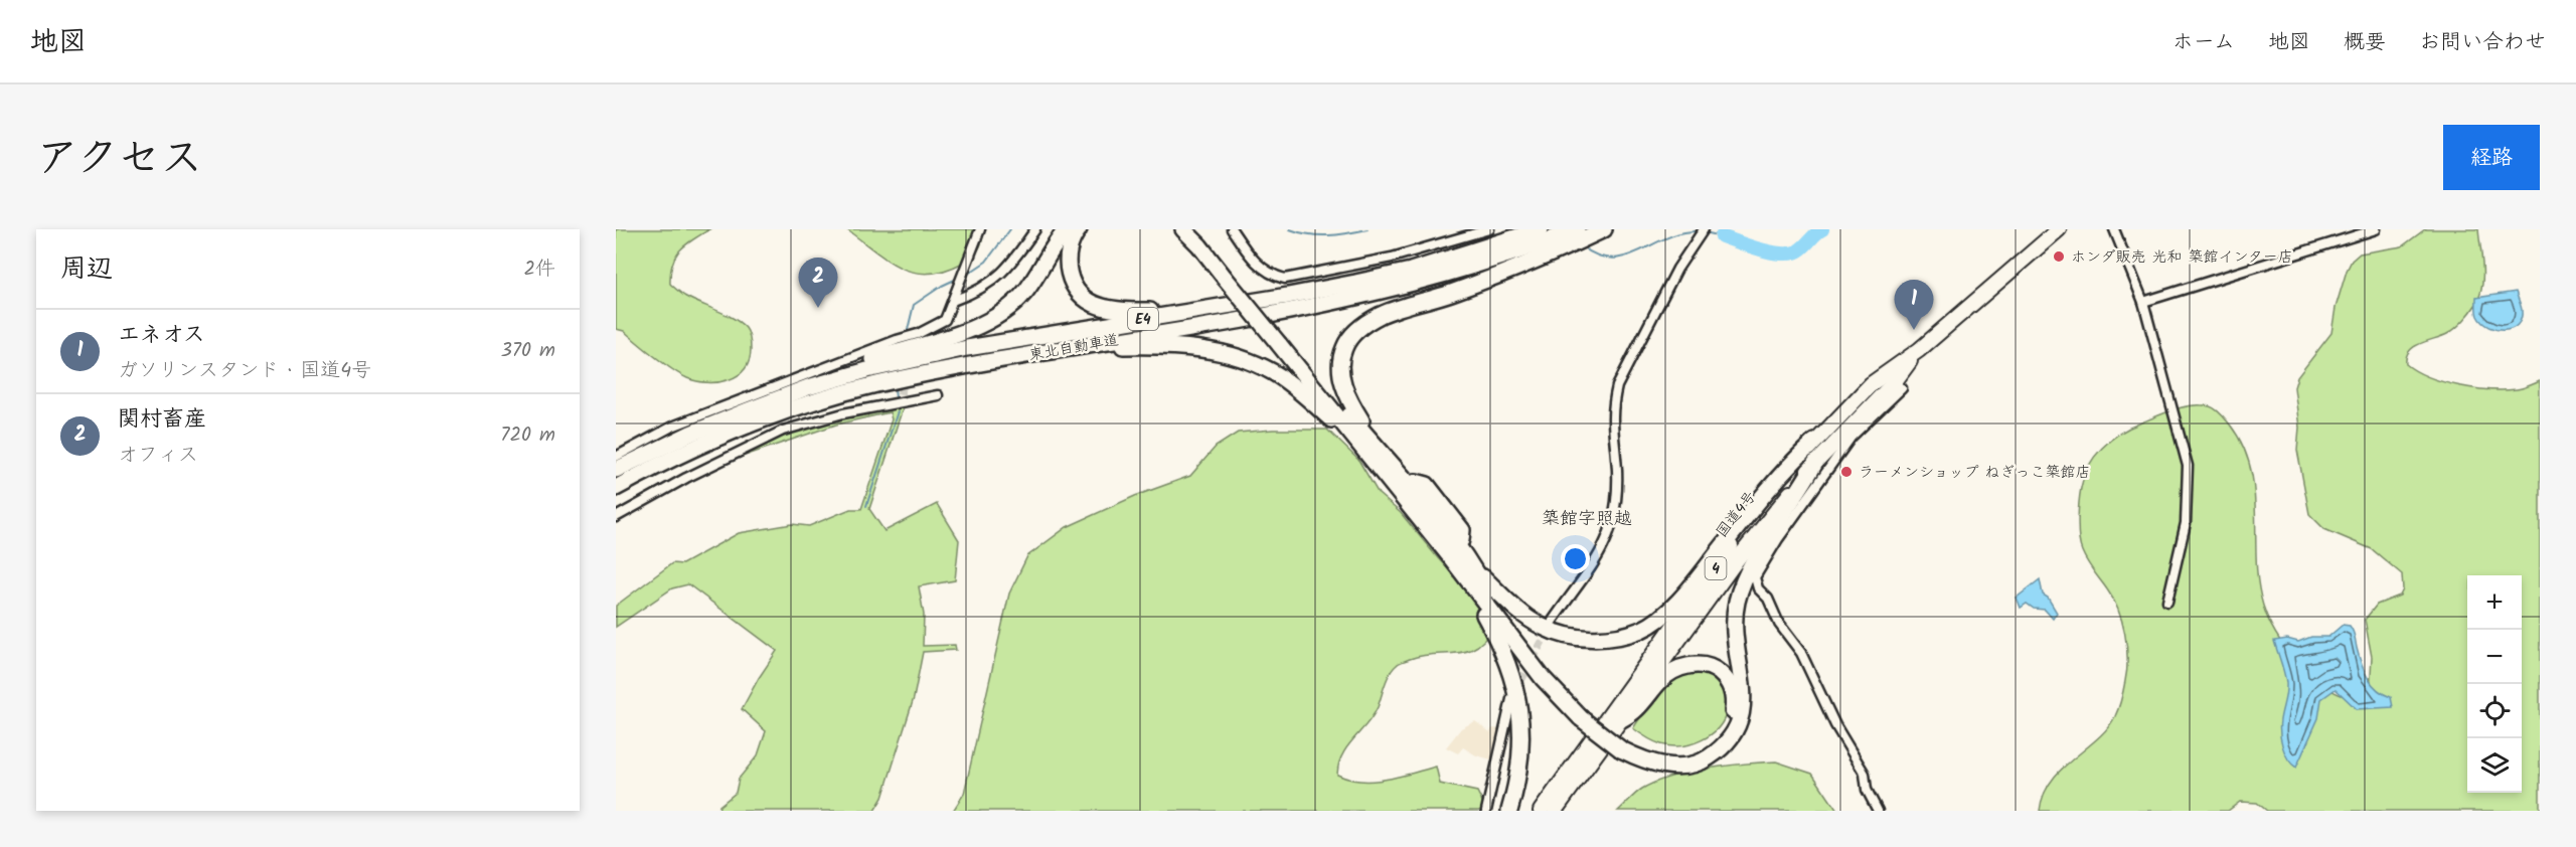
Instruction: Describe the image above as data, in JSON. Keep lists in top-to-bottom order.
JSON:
{
  "streets": {
    "highway": [
      "E4",
      "東北自動車道",
      "国道4号",
      "4"
    ]
  },
  "districts": ["築館字照越"],
  "places": ["ホンダ販売 光和 築館インター店", "ラーメンショップ ねぎっこ築館店"],
  "page": {
    "header": "地図",
    "nav": [
      "ホーム",
      "地図",
      "概要",
      "お問い合わせ"
    ],
    "title": "アクセス",
    "buttons": "経路",
    "heading": ["周辺", "2件"],
    "pins": ["2", "1"],
    "list": [
      {
        "mark": "1",
        "name": "エネオス",
        "note": "ガソリンスタンド · 国道4号",
        "value": "370 m"
      },
      {
        "mark": "2",
        "name": "関村畜産",
        "note": "オフィス",
        "value": "720 m"
      }
    ],
    "map_buttons": ["+", "−"]
  }
}
